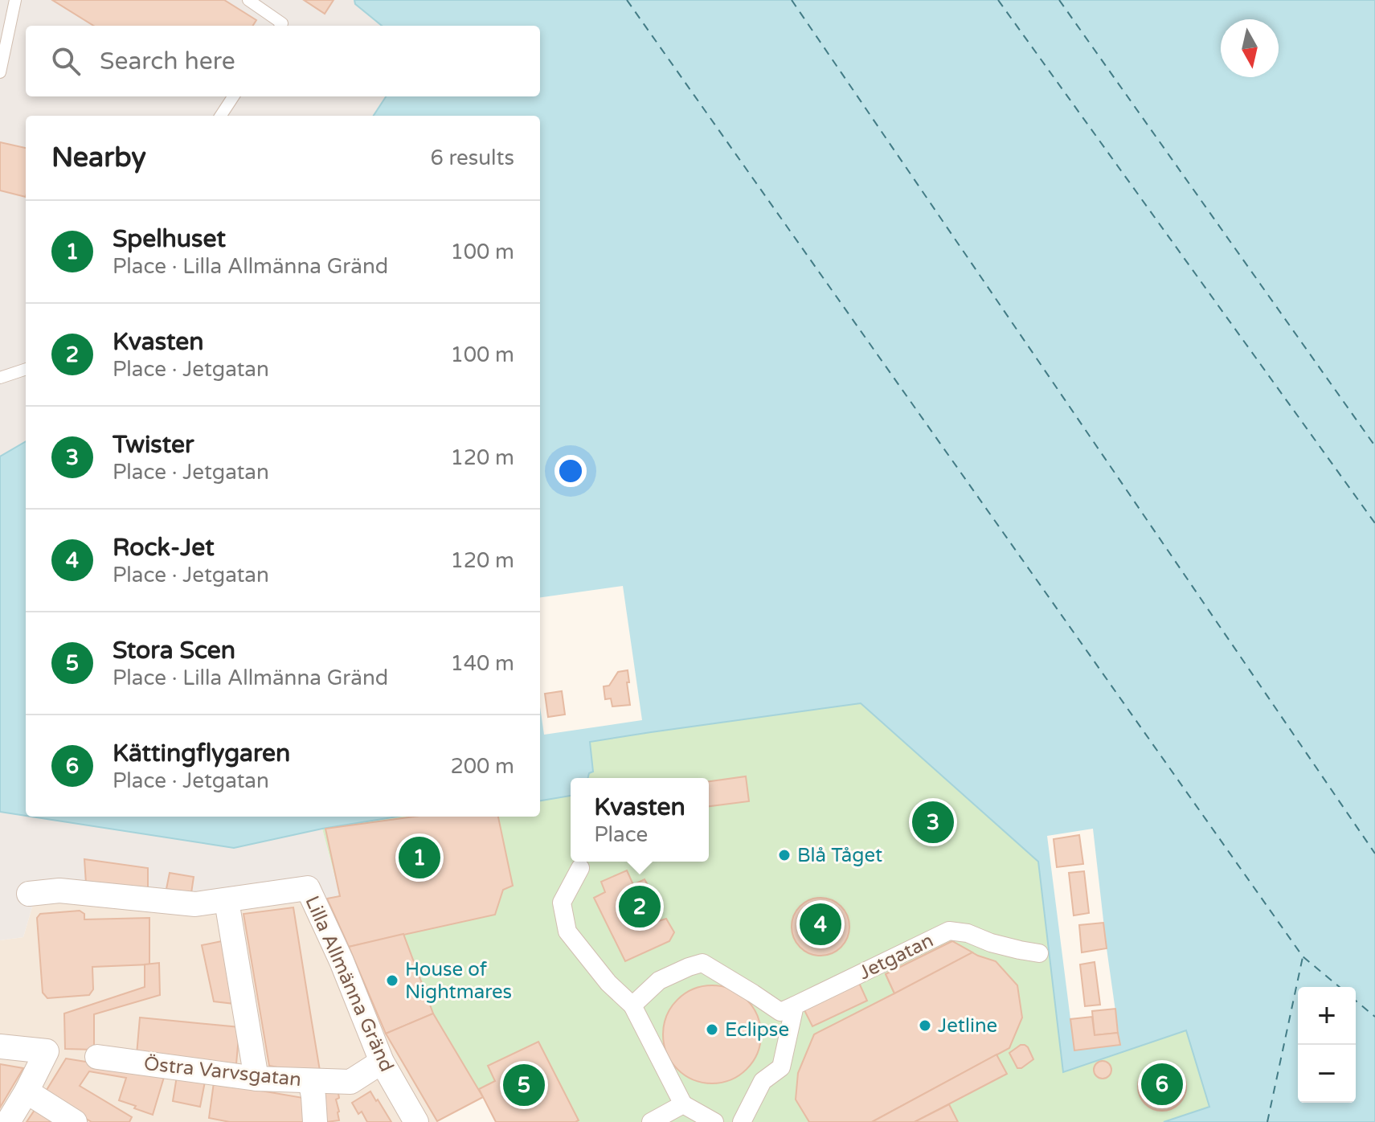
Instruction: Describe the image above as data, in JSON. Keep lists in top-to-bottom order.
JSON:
{
  "streets": {
    "street": ["Jetgatan", "Lilla Allmänna Gränd", "Östra Varvsgatan"]
  },
  "crossings": [
    ["Lilla Allmänna Gränd", "Östra Varvsgatan"]
  ],
  "places": [
    "Blå Tåget",
    "House of Nightmares",
    "Jetline",
    "Eclipse"
  ],
  "north": "bottom",
  "page": {
    "search": "Search here",
    "heading": ["Nearby", "6 results"],
    "list": [
      {
        "mark": "1",
        "name": "Spelhuset",
        "note": "Place · Lilla Allmänna Gränd",
        "value": "100 m"
      },
      {
        "mark": "2",
        "name": "Kvasten",
        "note": "Place · Jetgatan",
        "value": "100 m"
      },
      {
        "mark": "3",
        "name": "Twister",
        "note": "Place · Jetgatan",
        "value": "120 m"
      },
      {
        "mark": "4",
        "name": "Rock-Jet",
        "note": "Place · Jetgatan",
        "value": "120 m"
      },
      {
        "mark": "5",
        "name": "Stora Scen",
        "note": "Place · Lilla Allmänna Gränd",
        "value": "140 m"
      },
      {
        "mark": "6",
        "name": "Kättingflygaren",
        "note": "Place · Jetgatan",
        "value": "200 m"
      }
    ],
    "popup": ["Kvasten", "Place"],
    "pins": [
      "3",
      "1",
      "2",
      "4",
      "6",
      "5"
    ],
    "map_buttons": ["+", "−"]
  }
}
